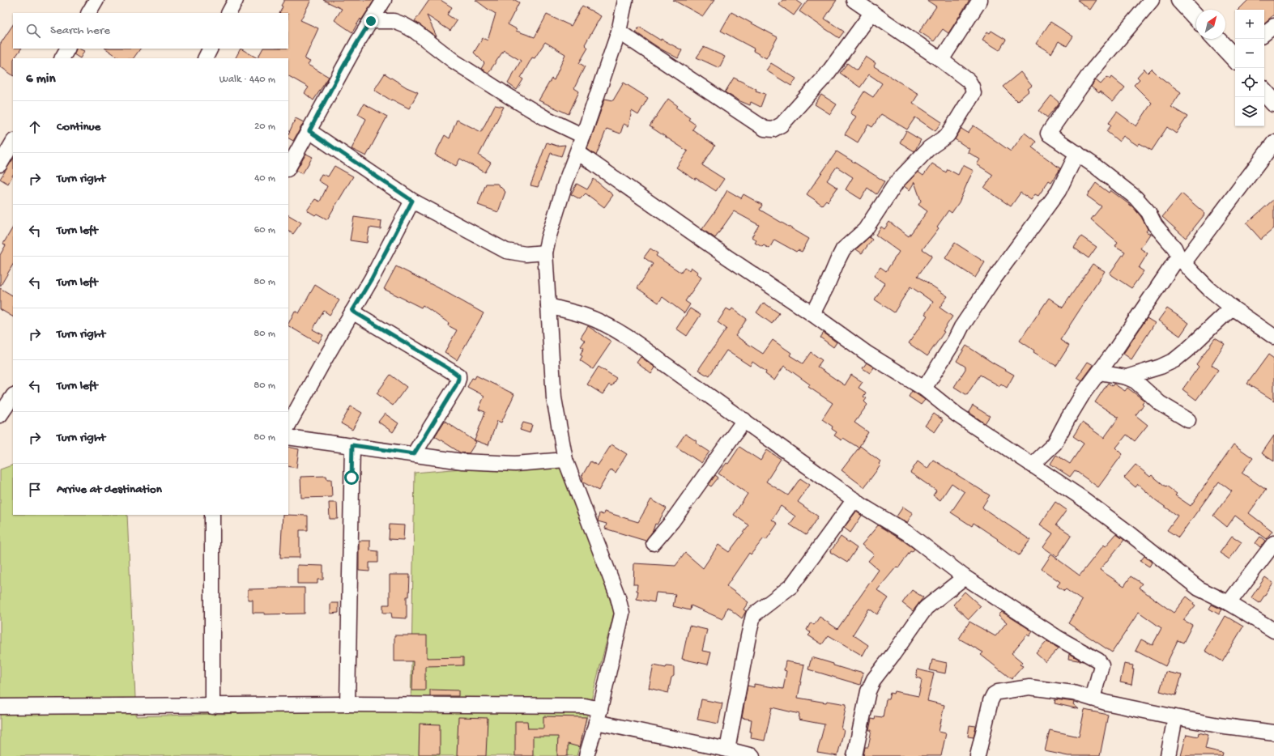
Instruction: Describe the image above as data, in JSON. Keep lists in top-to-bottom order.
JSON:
{
  "north": "top right",
  "page": {
    "map_buttons": ["+", "−"],
    "search": "Search here",
    "heading": ["6 min", "Walk · 440 m"],
    "list": [
      ["Continue", "20 m"],
      ["Turn right", "40 m"],
      ["Turn left", "60 m"],
      ["Turn left", "80 m"],
      ["Turn right", "80 m"],
      ["Turn left", "80 m"],
      ["Turn right", "80 m"],
      "Arrive at destination"
    ]
  }
}
